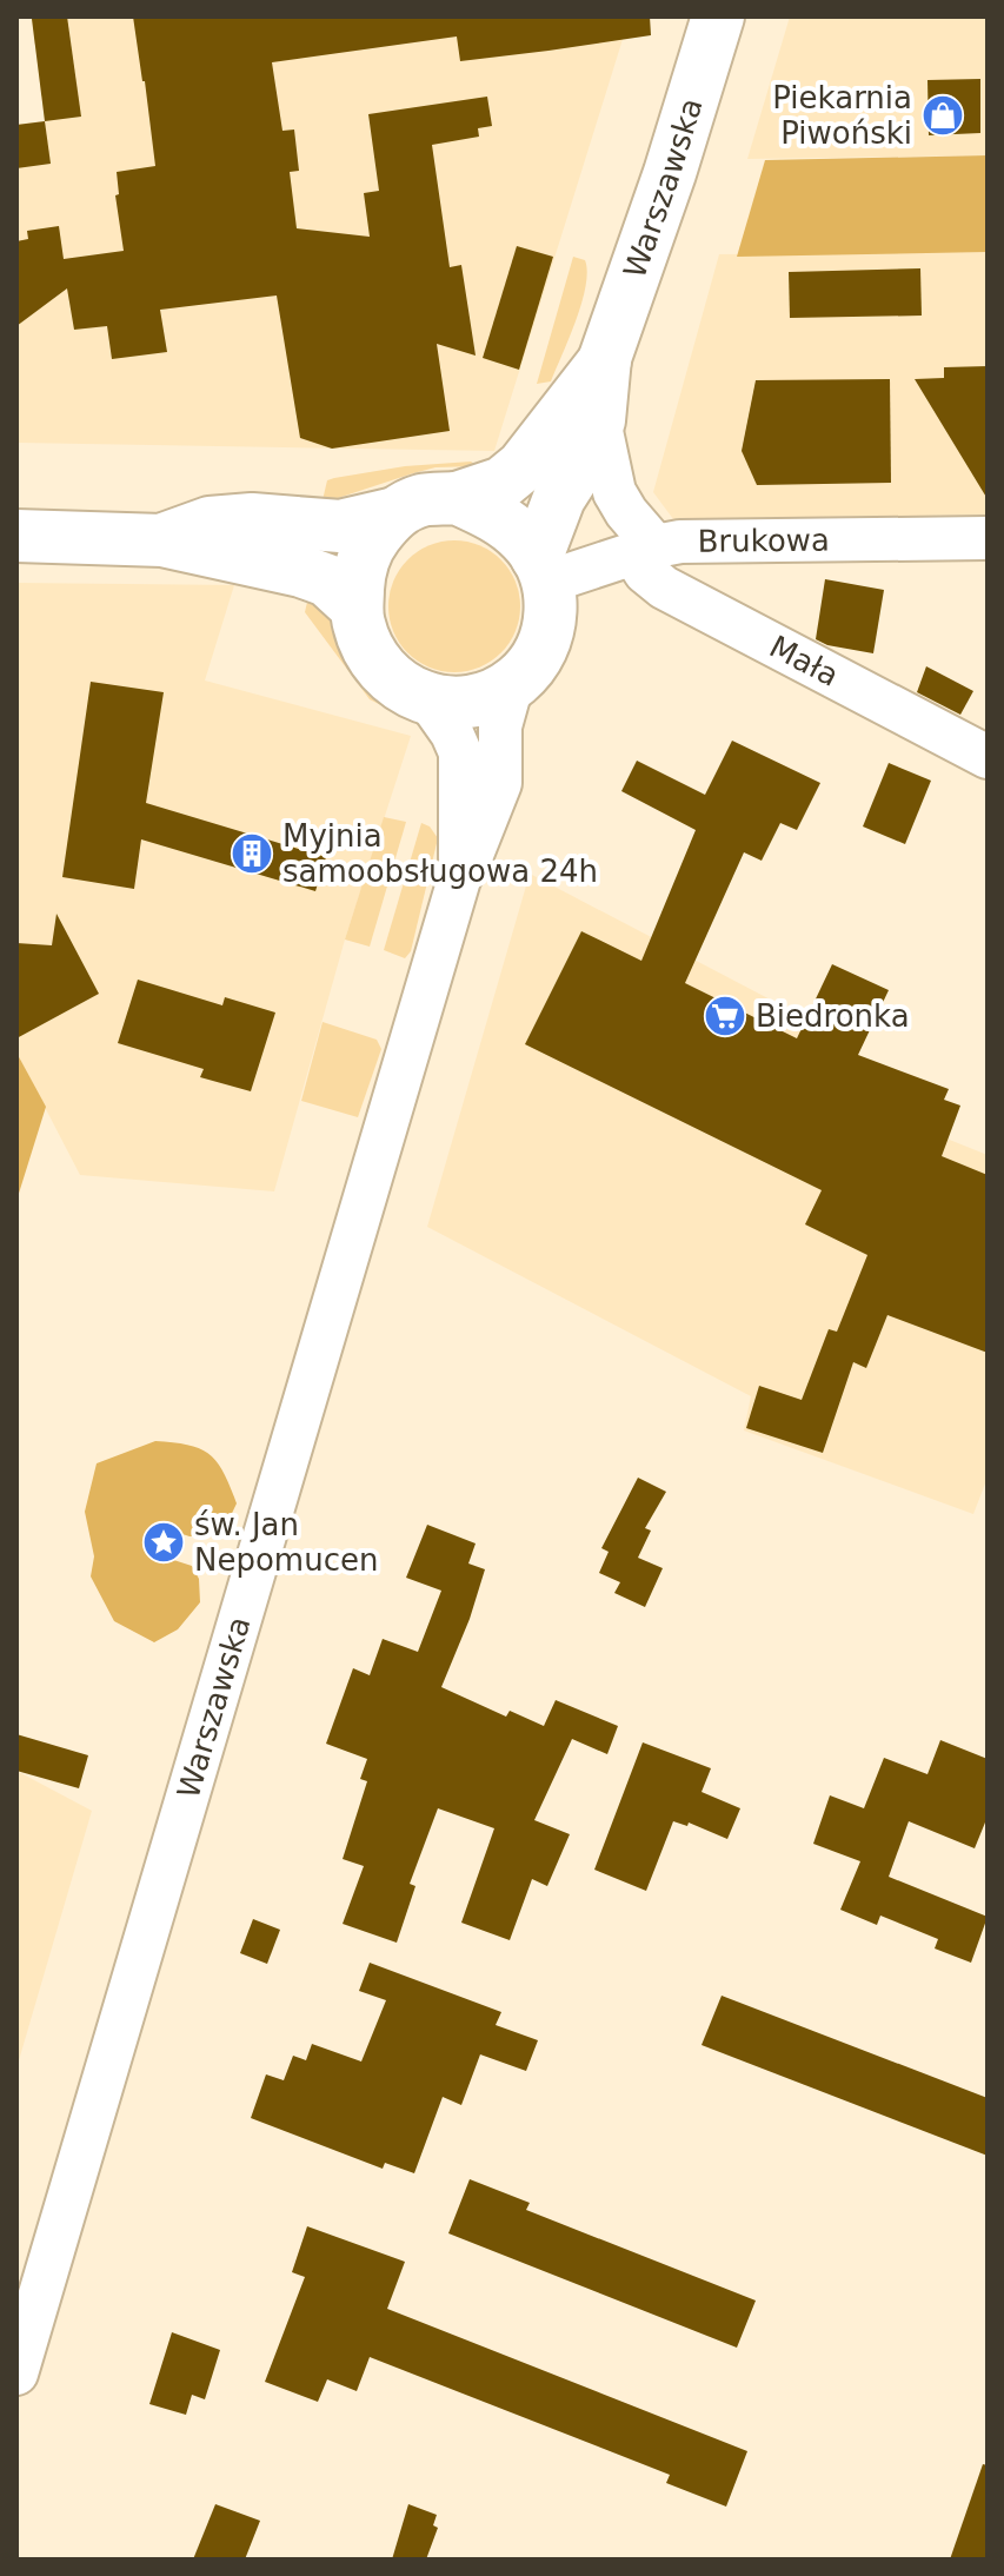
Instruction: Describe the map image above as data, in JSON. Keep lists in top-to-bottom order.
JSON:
{
  "streets": {
    "street": ["Warszawska", "Brukowa", "Mała"]
  },
  "crossings": [
    ["Warszawska", "Brukowa"],
    ["Warszawska", "Mała"],
    ["Brukowa", "Mała"]
  ],
  "places": {
    "shop": ["Piekarnia Piwoński"],
    "building": ["Myjnia samoobsługowa 24h"],
    "supermarket": ["Biedronka"],
    "place": ["św. Jan Nepomucen"]
  }
}
